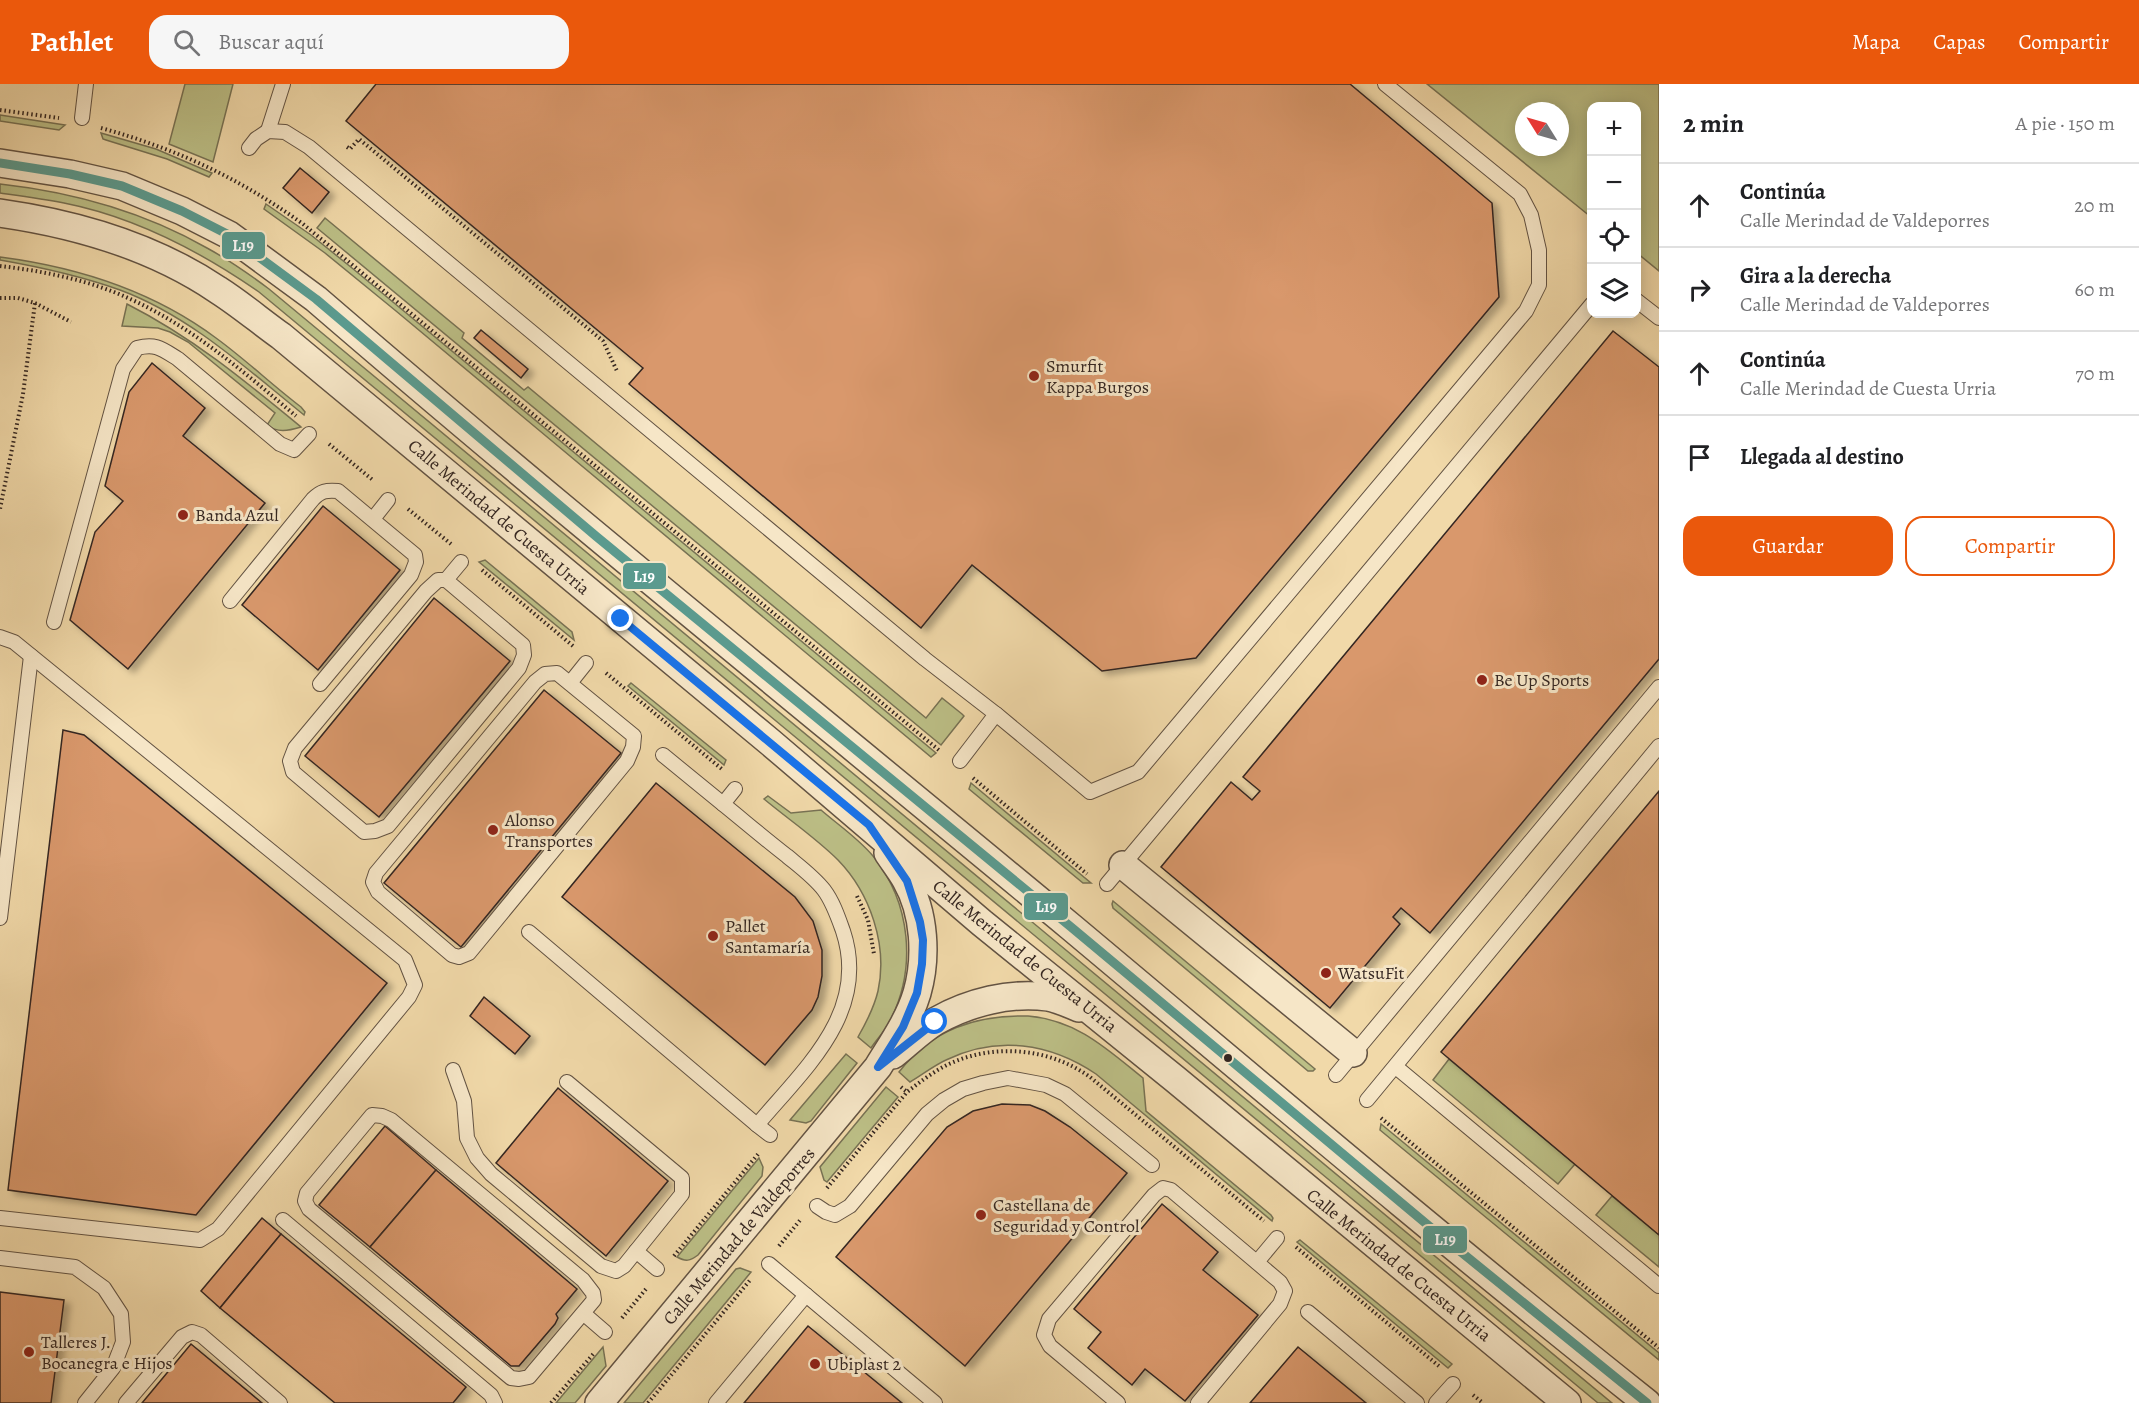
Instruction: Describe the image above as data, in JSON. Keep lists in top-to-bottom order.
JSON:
{
  "streets": {
    "street": ["Calle Merindad de Cuesta Urria", "Calle Merindad de Valdeporres"]
  },
  "crossings": [
    ["Calle Merindad de Cuesta Urria", "Calle Merindad de Valdeporres"]
  ],
  "places": [
    "Smurfit Kappa Burgos",
    "Banda Azul",
    "Be Up Sports",
    "Alonso Transportes",
    "Pallet Santamaría",
    "WatsuFit",
    "Castellana de Seguridad y Control",
    "Talleres J. Bocanegra e Hijos",
    "Ubiplast 2"
  ],
  "lines": ["transit line L19"],
  "north": "top left",
  "page": {
    "header": "Pathlet",
    "search": "Buscar aquí",
    "nav": ["Mapa", "Capas", "Compartir"],
    "heading": ["2 min", "A pie · 150 m"],
    "map_buttons": ["+", "−"],
    "list": [
      ["Continúa", "Calle Merindad de Valdeporres", "20 m"],
      ["Gira a la derecha", "Calle Merindad de Valdeporres", "60 m"],
      ["Continúa", "Calle Merindad de Cuesta Urria", "70 m"],
      "Llegada al destino"
    ],
    "buttons": ["Guardar", "Compartir"]
  }
}
